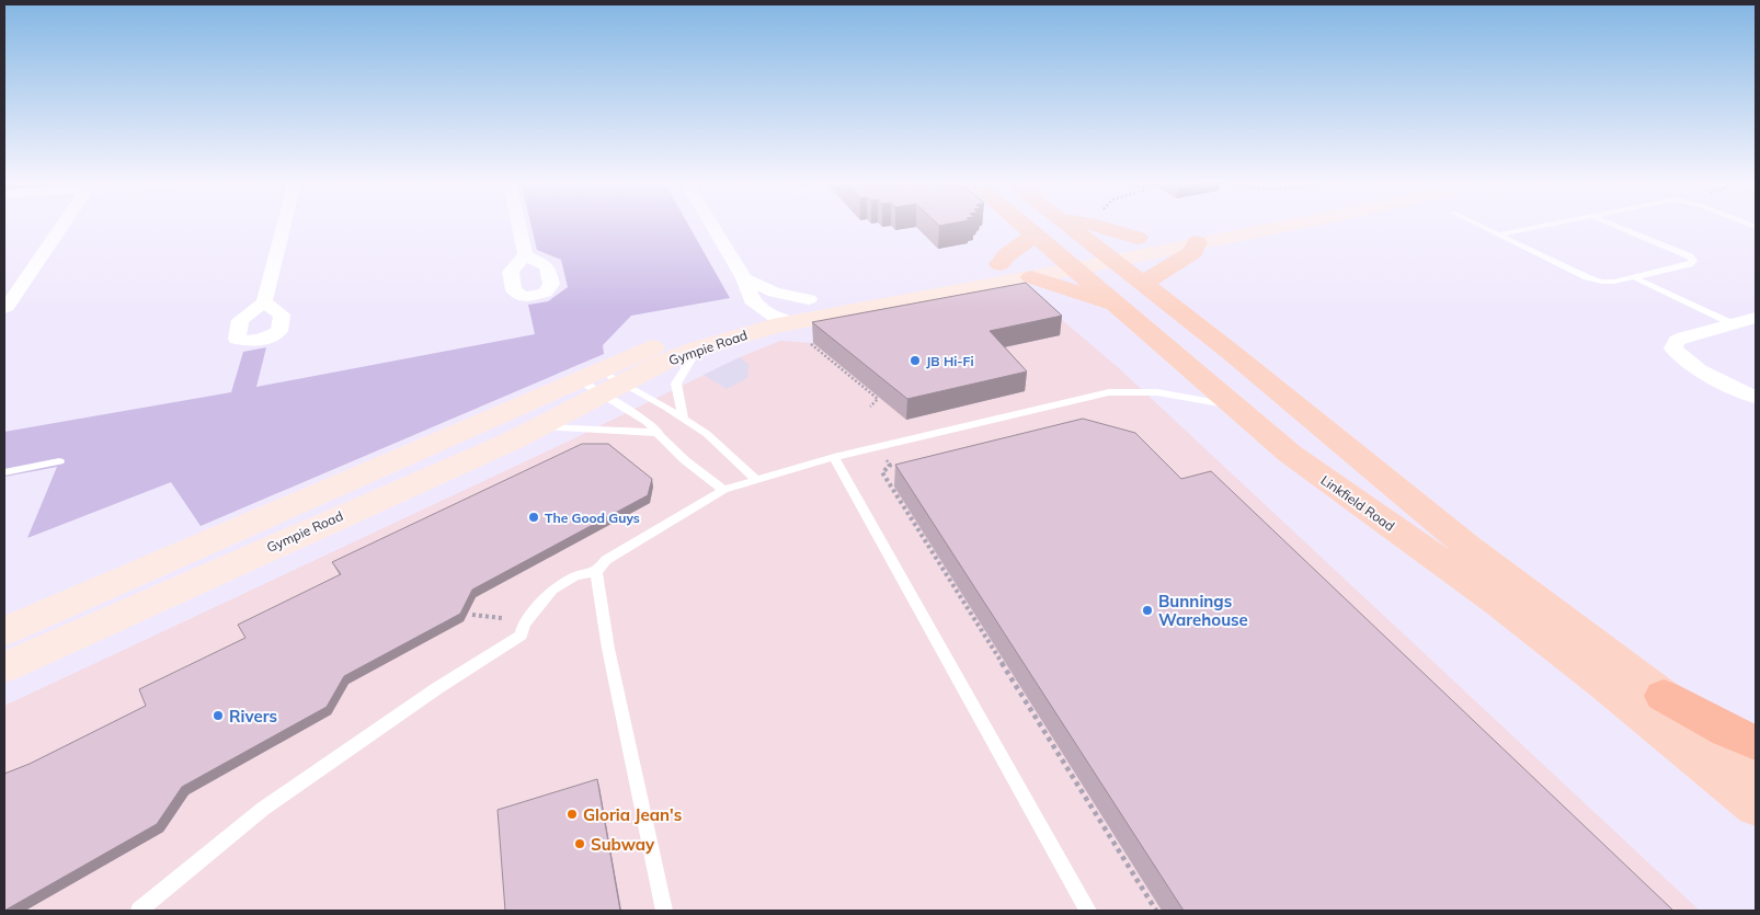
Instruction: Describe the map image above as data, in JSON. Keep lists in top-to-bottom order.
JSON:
{
  "streets": {
    "main road": ["Gympie Road", "Linkfield Road"]
  },
  "crossings": [
    ["Gympie Road", "Linkfield Road"]
  ],
  "places": [
    "JB Hi-Fi",
    "The Good Guys",
    "Bunnings Warehouse",
    "Rivers",
    "Gloria Jean's",
    "Subway"
  ]
}
